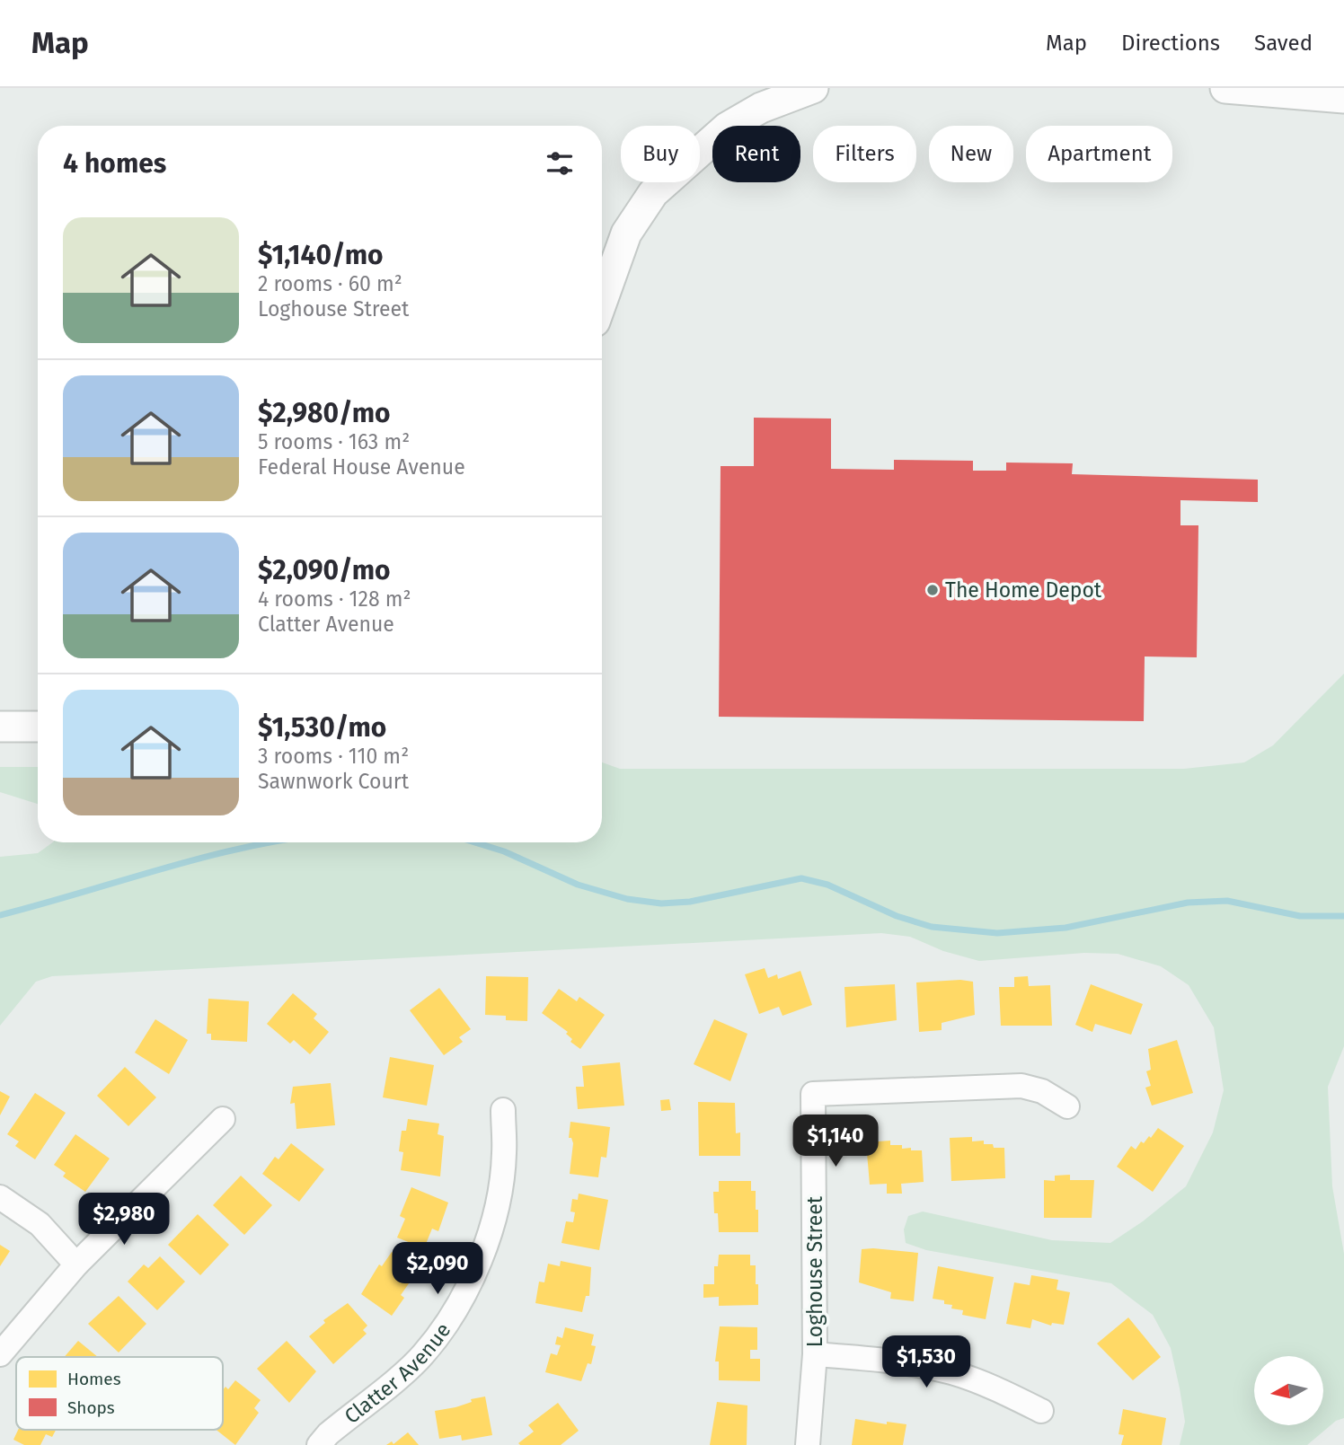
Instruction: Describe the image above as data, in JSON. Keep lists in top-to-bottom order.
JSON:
{
  "streets": {
    "street": ["Loghouse Street", "Clatter Avenue"]
  },
  "places": ["The Home Depot"],
  "legend": ["Homes", "Shops"],
  "north": "left",
  "page": {
    "header": "Map",
    "nav": ["Map", "Directions", "Saved"],
    "chip": [
      "Buy",
      "Rent",
      "Filters",
      "New",
      "Apartment"
    ],
    "heading": "4 homes",
    "list": [
      {
        "name": "$1,140/mo",
        "note": "2 rooms · 60 m² · Loghouse Street"
      },
      {
        "name": "$2,980/mo",
        "note": "5 rooms · 163 m² · Federal House Avenue"
      },
      {
        "name": "$2,090/mo",
        "note": "4 rooms · 128 m² · Clatter Avenue"
      },
      {
        "name": "$1,530/mo",
        "note": "3 rooms · 110 m² · Sawnwork Court"
      }
    ],
    "price": [
      "$1,140",
      "$2,980",
      "$2,090",
      "$1,530"
    ]
  }
}
